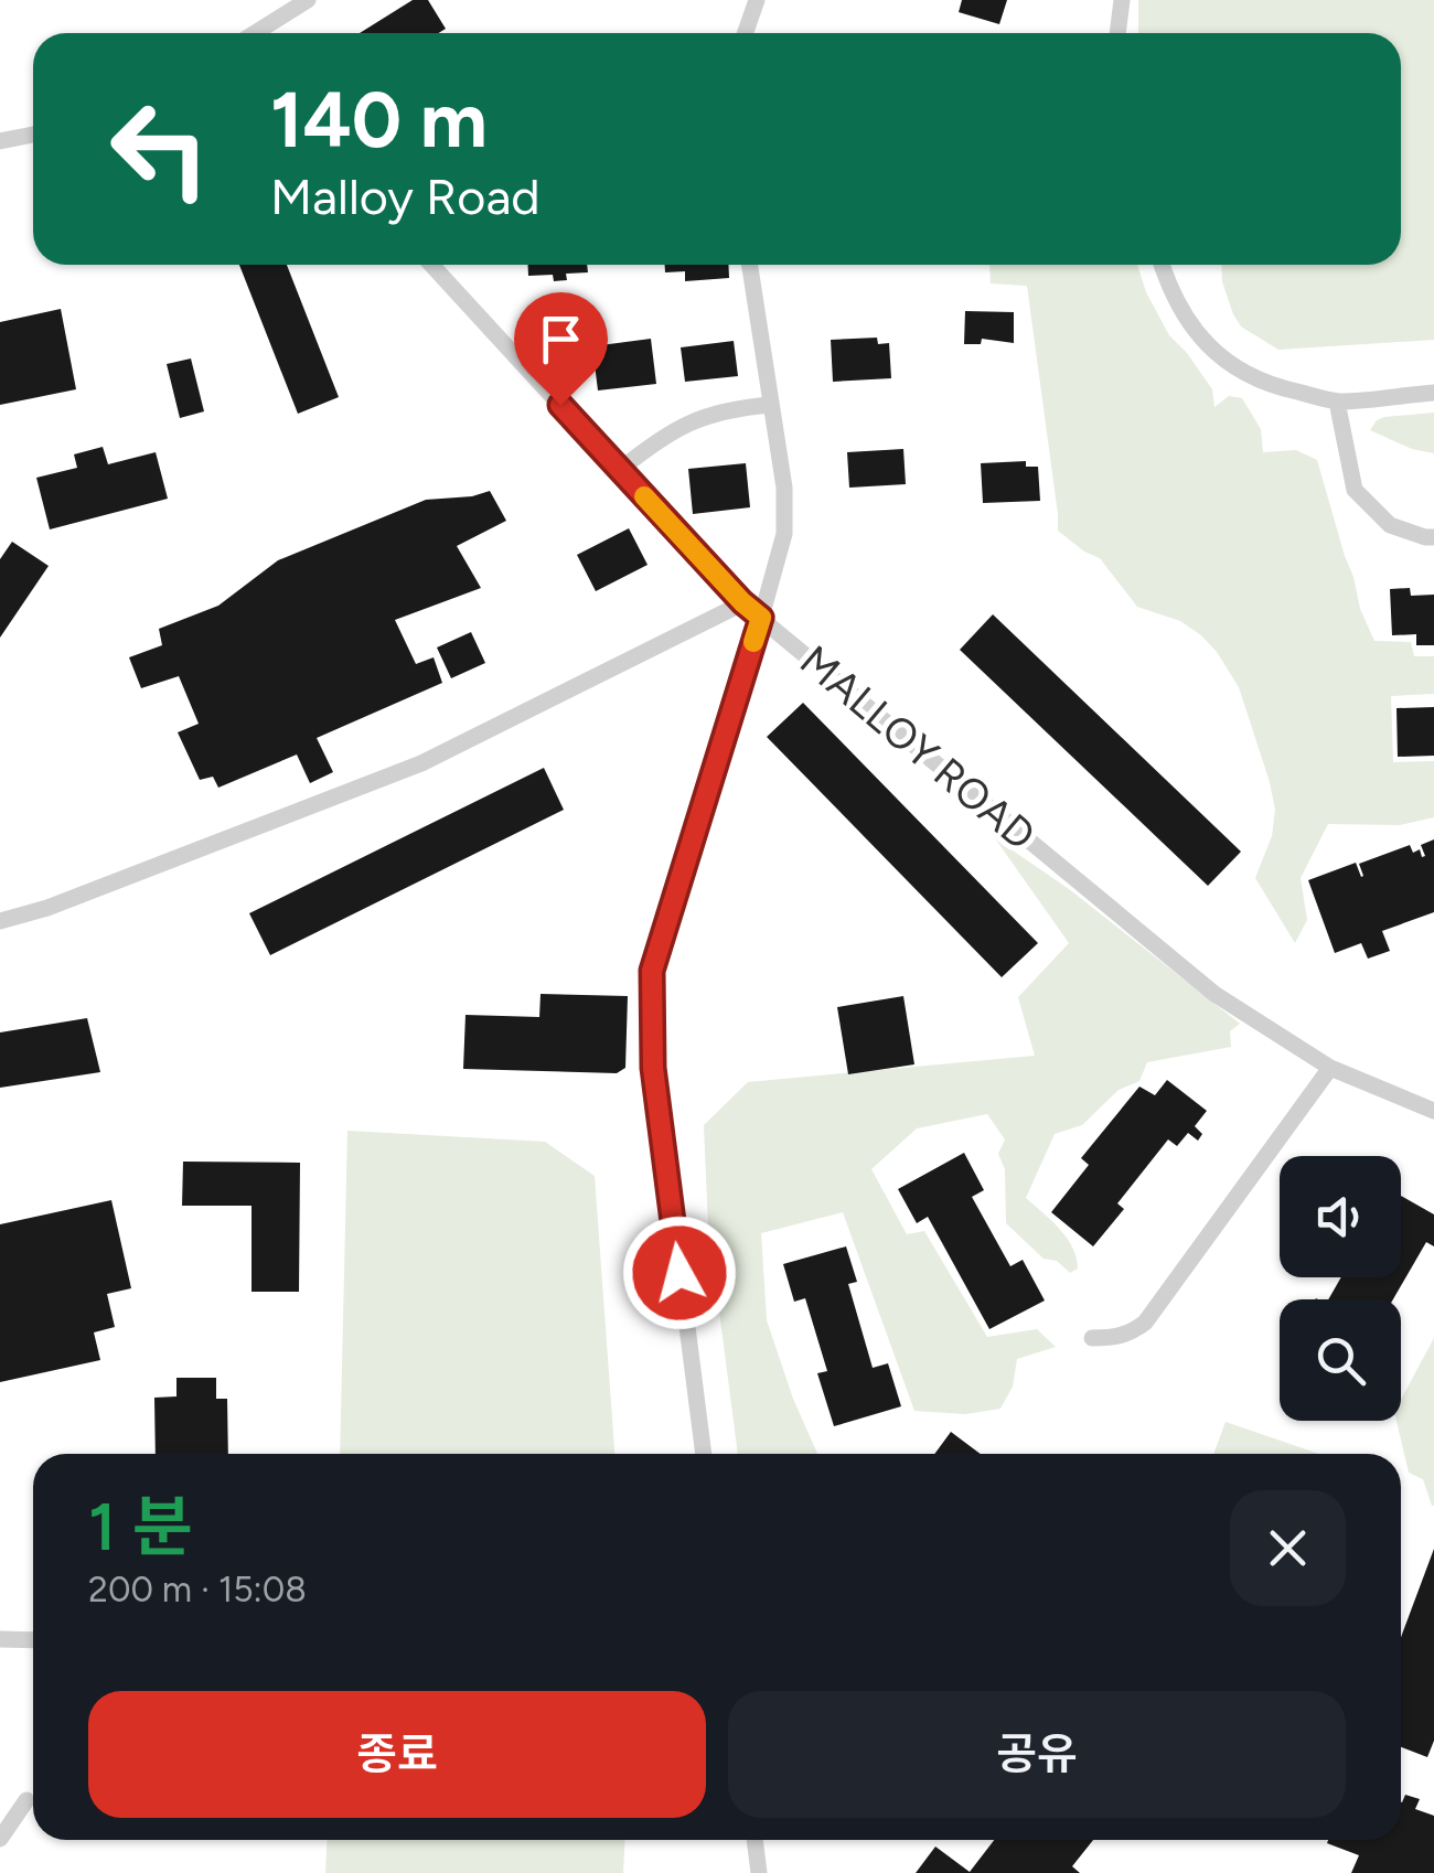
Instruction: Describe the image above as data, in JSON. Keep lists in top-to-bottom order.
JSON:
{
  "streets": {
    "lane": ["MALLOY ROAD"]
  },
  "page": {
    "turn": ["140 m", "Malloy Road"],
    "heading": ["1 분", "200 m · 15:08"],
    "buttons": ["종료", "공유"]
  }
}
